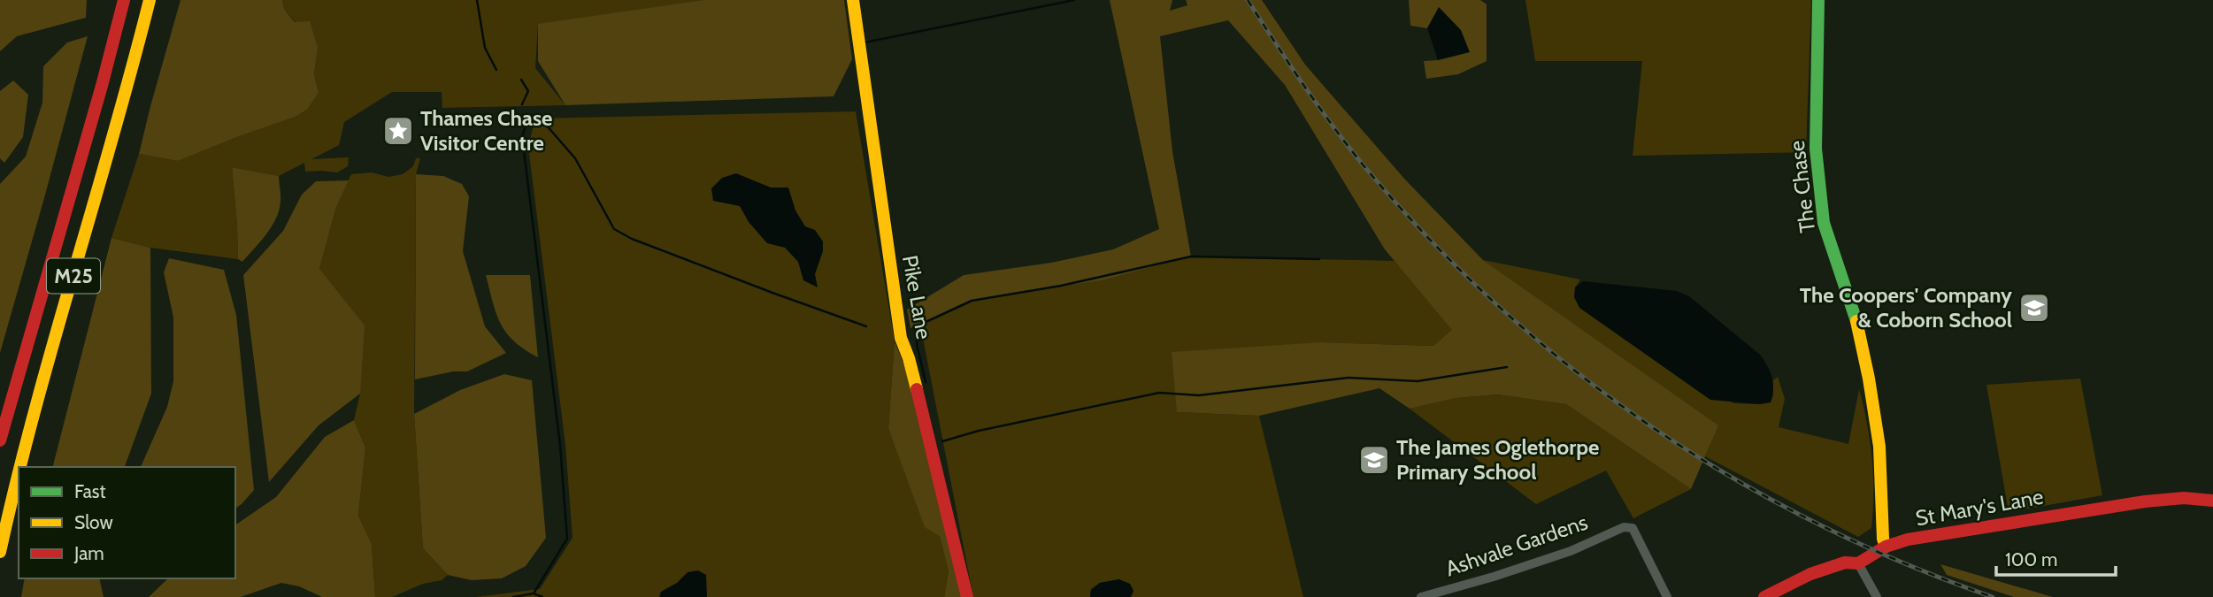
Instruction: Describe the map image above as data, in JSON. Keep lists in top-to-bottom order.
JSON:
{
  "streets": {
    "main road": [
      "The Chase",
      "M25",
      "Pike Lane",
      "St Mary's Lane"
    ],
    "street": ["Ashvale Gardens"]
  },
  "crossings": [
    ["The Chase", "St Mary's Lane"]
  ],
  "places": {
    "place": ["Thames Chase Visitor Centre"],
    "school or university": ["The Coopers' Company & Coborn School", "The James Oglethorpe Primary School"]
  },
  "legend": ["Fast", "Slow", "Jam"],
  "scale_bar": "100 m"
}
